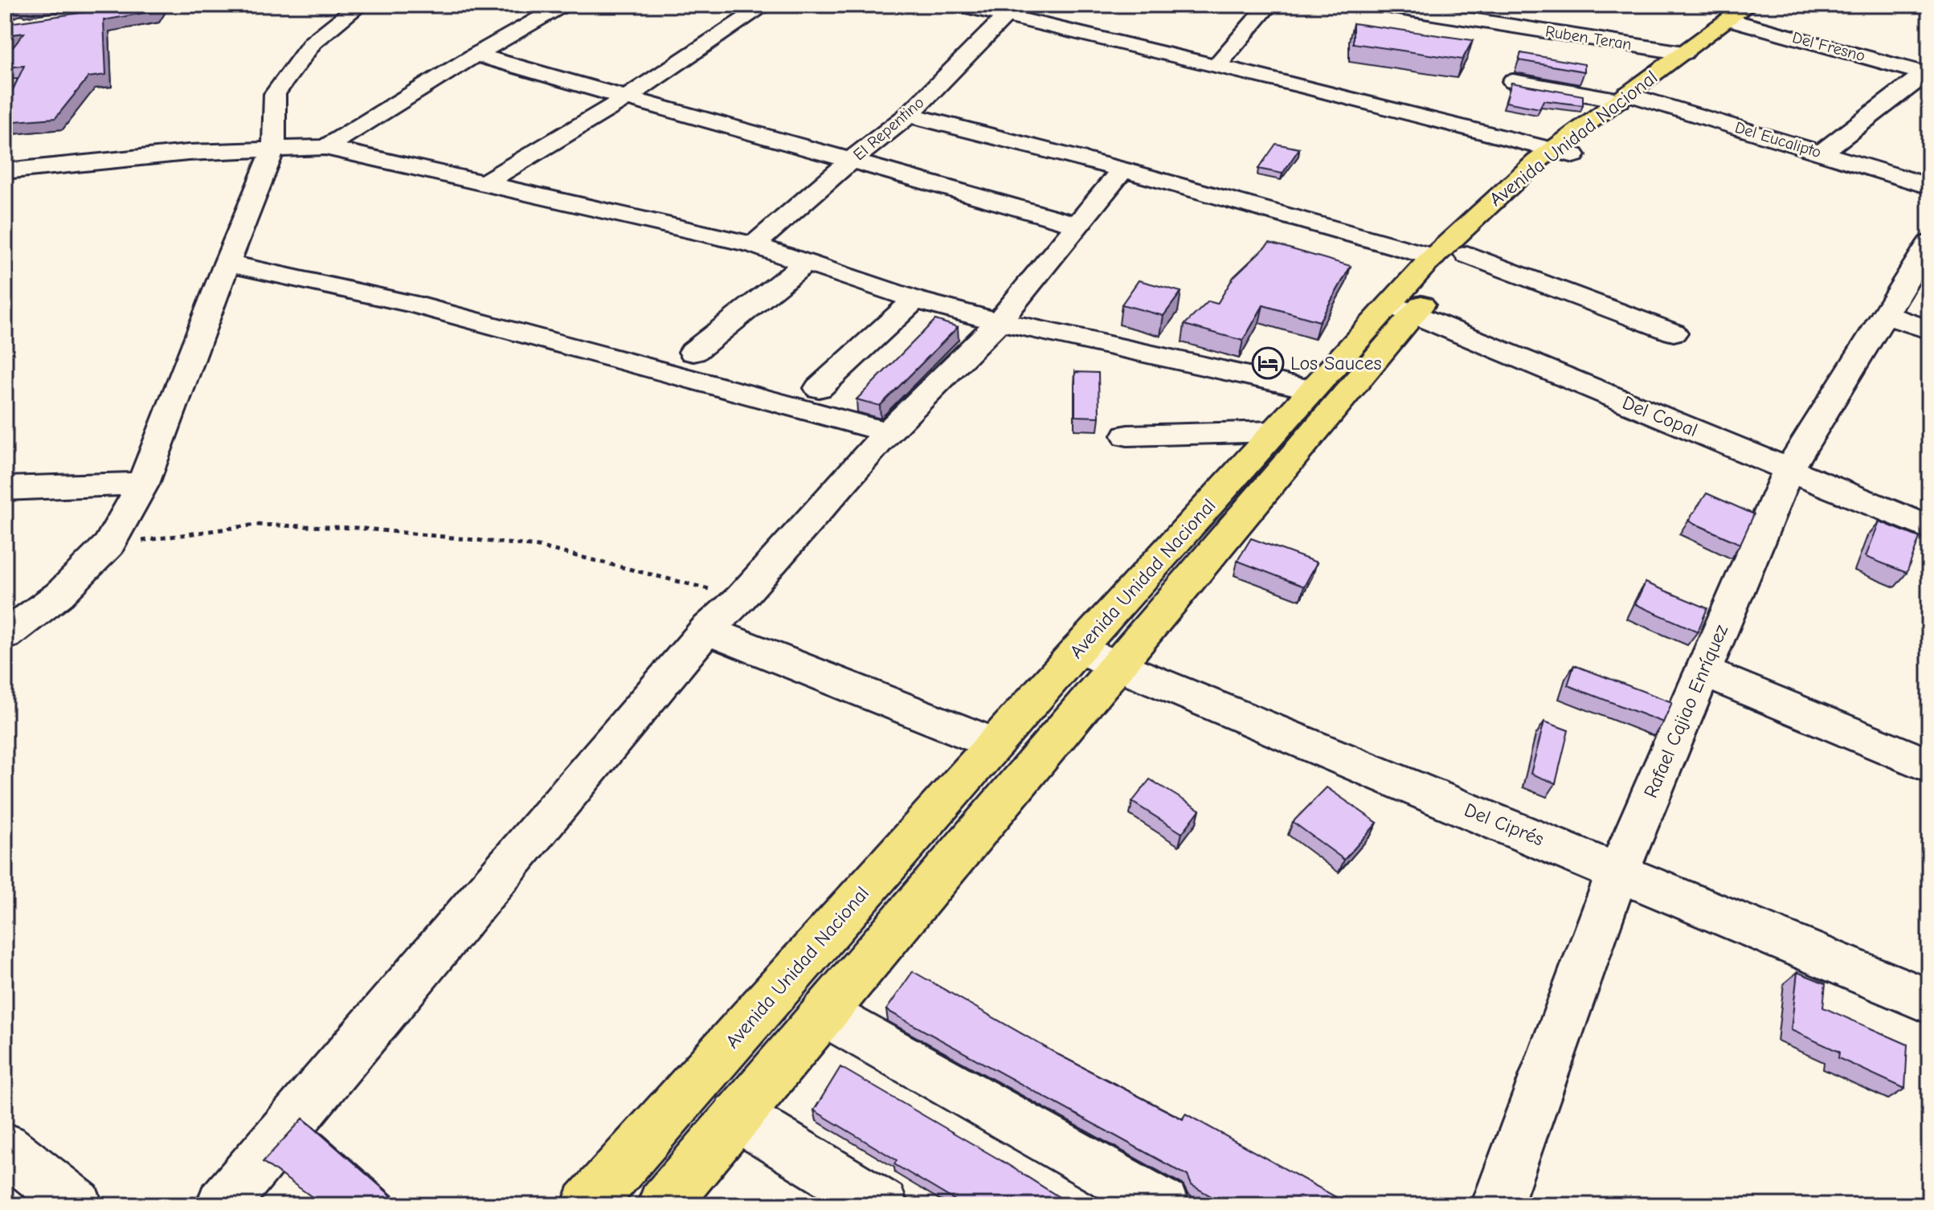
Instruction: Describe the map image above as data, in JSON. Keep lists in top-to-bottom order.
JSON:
{
  "streets": {
    "main road": ["Avenida Unidad Nacional"],
    "street": [
      "Ruben Teran",
      "Del Fresno",
      "El Repentino",
      "Del Eucalipto",
      "Del Copal",
      "Rafael Cajiao Enríquez",
      "Del Ciprés"
    ]
  },
  "crossings": [
    ["Ruben Teran", "Avenida Unidad Nacional"],
    ["Del Fresno", "Avenida Unidad Nacional"],
    ["Avenida Unidad Nacional", "Del Eucalipto"],
    ["Avenida Unidad Nacional", "Del Copal"],
    ["Avenida Unidad Nacional", "Del Ciprés"],
    ["Del Copal", "Rafael Cajiao Enríquez"],
    ["Rafael Cajiao Enríquez", "Del Ciprés"]
  ],
  "places": {
    "hotel": ["Los Sauces"]
  }
}
